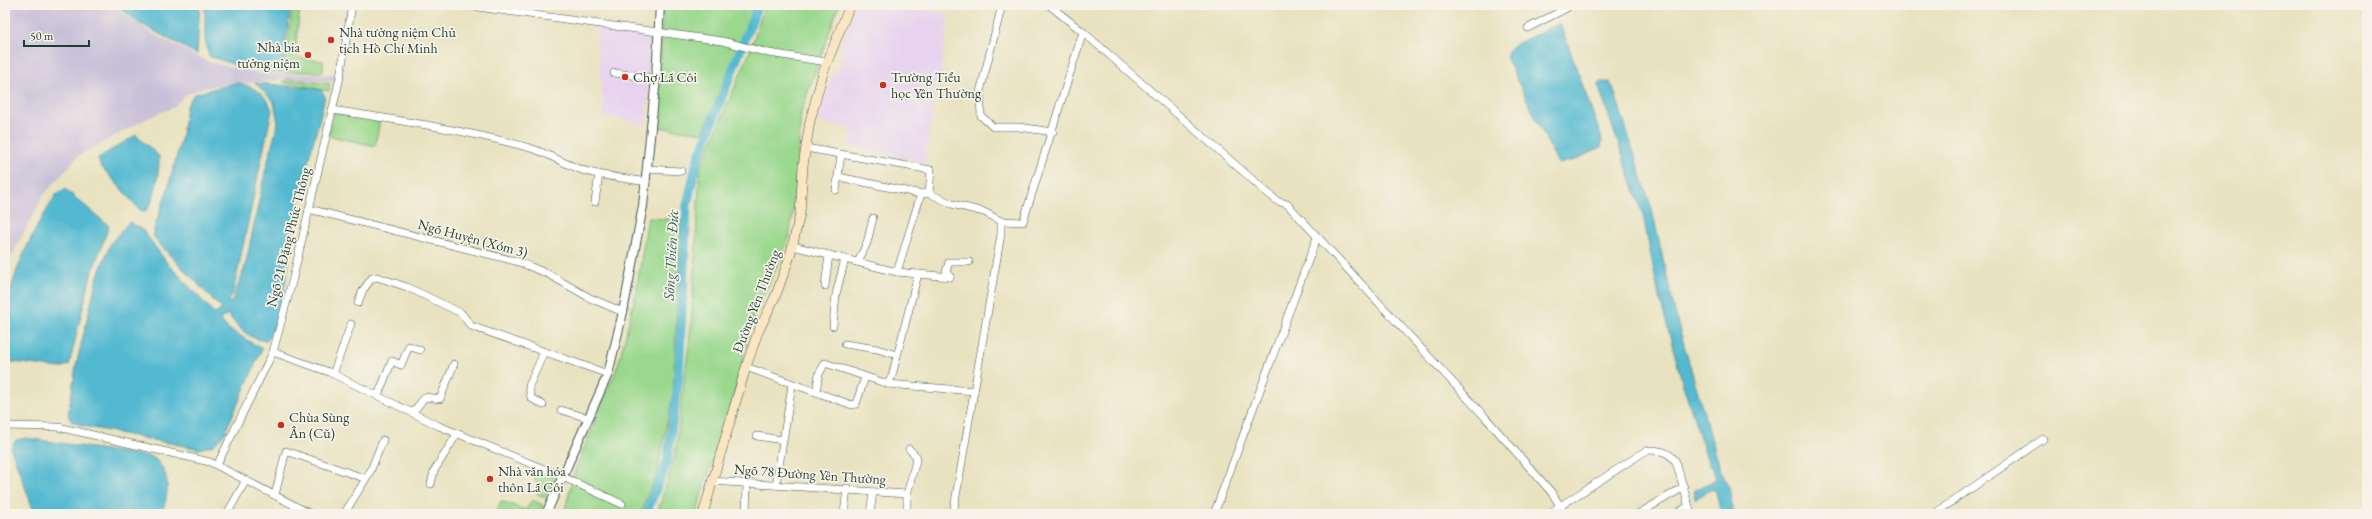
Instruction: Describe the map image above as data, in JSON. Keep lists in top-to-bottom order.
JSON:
{
  "streets": {
    "main road": ["Đường Yên Thường"],
    "street": ["Ngõ 21 Đặng Phúc Thông", "Ngõ Huyện (Xóm 3)", "Ngõ 78 Đường Yên Thường"]
  },
  "crossings": [
    ["Ngõ 21 Đặng Phúc Thông", "Ngõ Huyện (Xóm 3)"],
    ["Đường Yên Thường", "Ngõ 78 Đường Yên Thường"]
  ],
  "water": ["Sông Thiên Đức"],
  "places": [
    "Nhà tưởng niệm Chủ tịch Hồ Chí Minh",
    "Nhà bia tưởng niệm",
    "Chợ Lã Côi",
    "Trường Tiểu học Yên Thường",
    "Chùa Sùng Ân (Cũ)",
    "Nhà văn hóa thôn Lã Côi"
  ],
  "scale_bar": "50 m"
}
